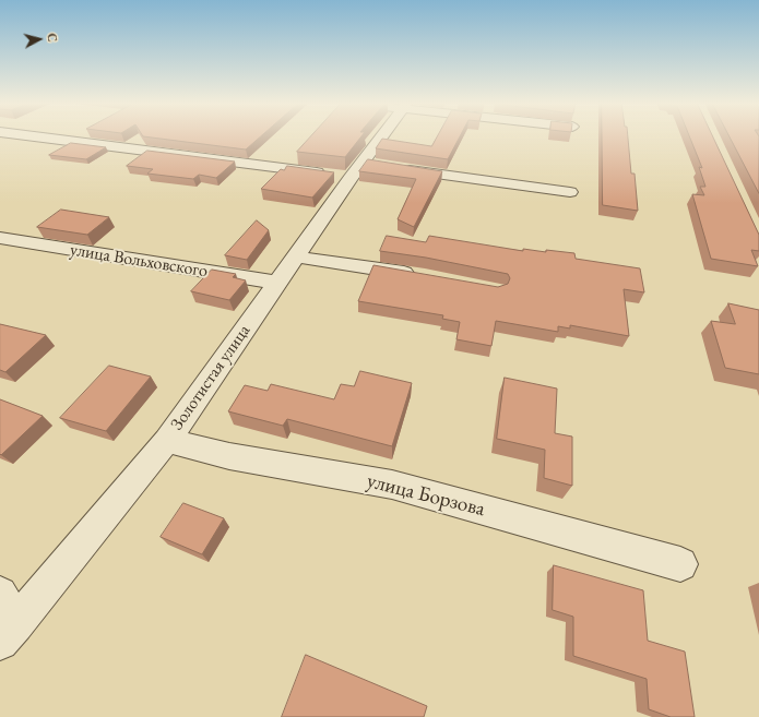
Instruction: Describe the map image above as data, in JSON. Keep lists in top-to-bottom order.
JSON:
{
  "streets": {
    "street": ["улица Вольховского", "Золотистая улица", "улица Борзова"]
  },
  "crossings": [
    ["улица Вольховского", "Золотистая улица"],
    ["Золотистая улица", "улица Борзова"]
  ],
  "north": "right"
}
